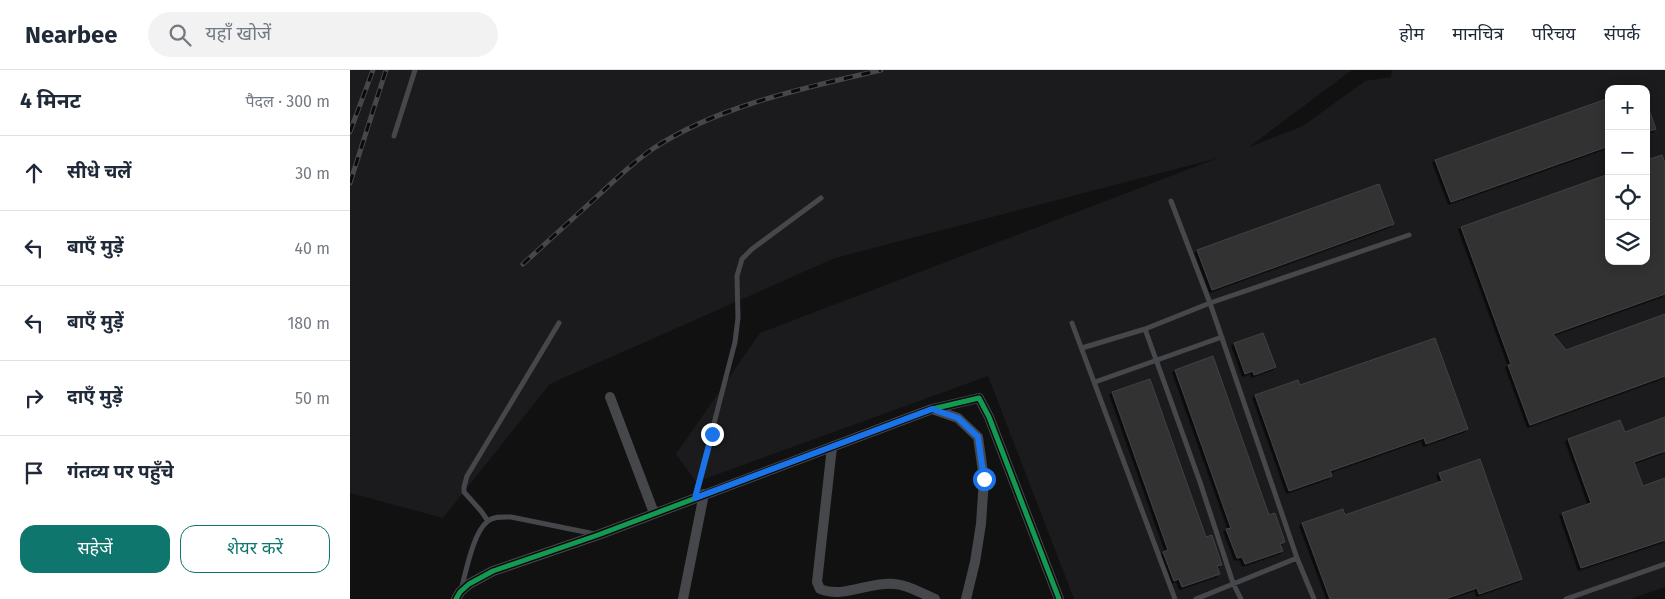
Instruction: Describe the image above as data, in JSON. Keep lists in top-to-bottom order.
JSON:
{
  "page": {
    "header": "Nearbee",
    "search": "यहाँ खोजें",
    "nav": [
      "होम",
      "मानचित्र",
      "परिचय",
      "संपर्क"
    ],
    "heading": ["4 मिनट", "पैदल · 300 m"],
    "map_buttons": ["+", "−"],
    "list": [
      ["सीधे चलें", "30 m"],
      ["बाएँ मुड़ें", "40 m"],
      ["बाएँ मुड़ें", "180 m"],
      ["दाएँ मुड़ें", "50 m"],
      "गंतव्य पर पहुँचे"
    ],
    "buttons": ["सहेजें", "शेयर करें"]
  }
}
